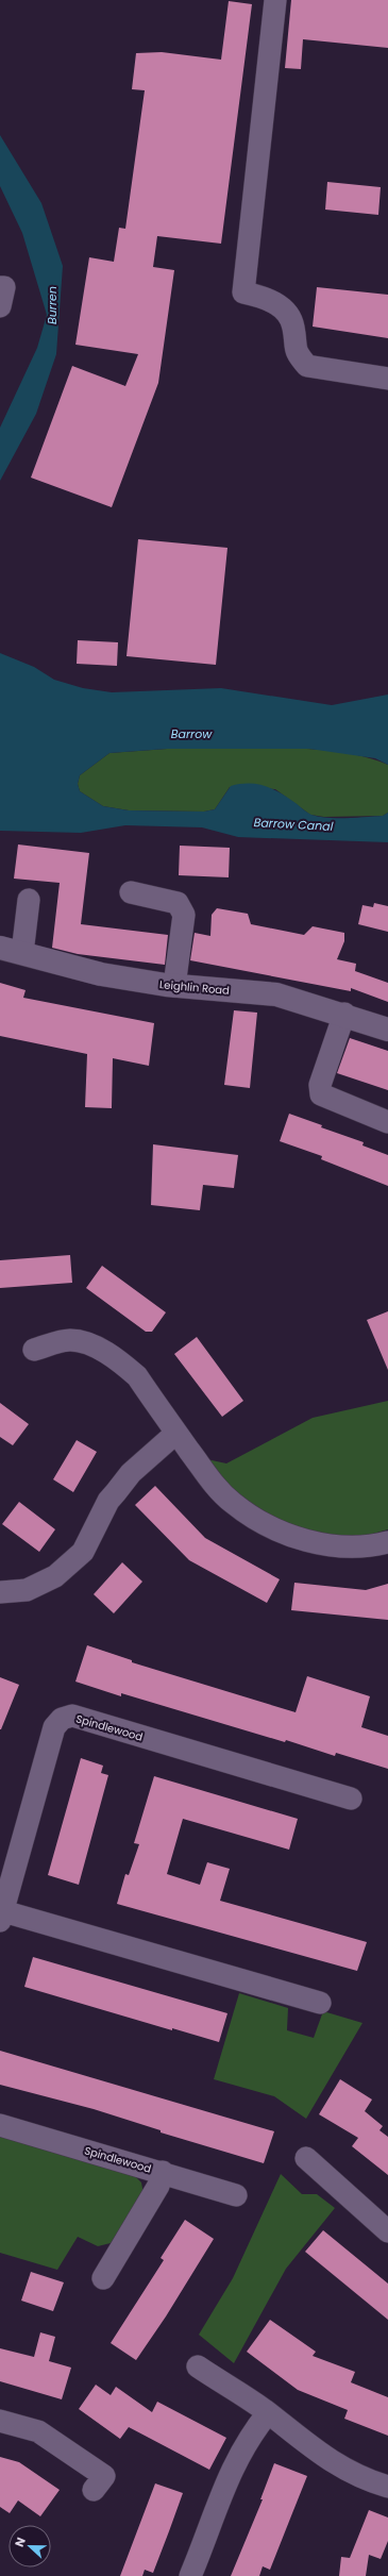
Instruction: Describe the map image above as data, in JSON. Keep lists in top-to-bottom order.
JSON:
{
  "streets": {
    "street": ["Leighlin Road", "Spindlewood"]
  },
  "water": ["Burren", "Barrow", "Barrow Canal"],
  "north": "left"
}
